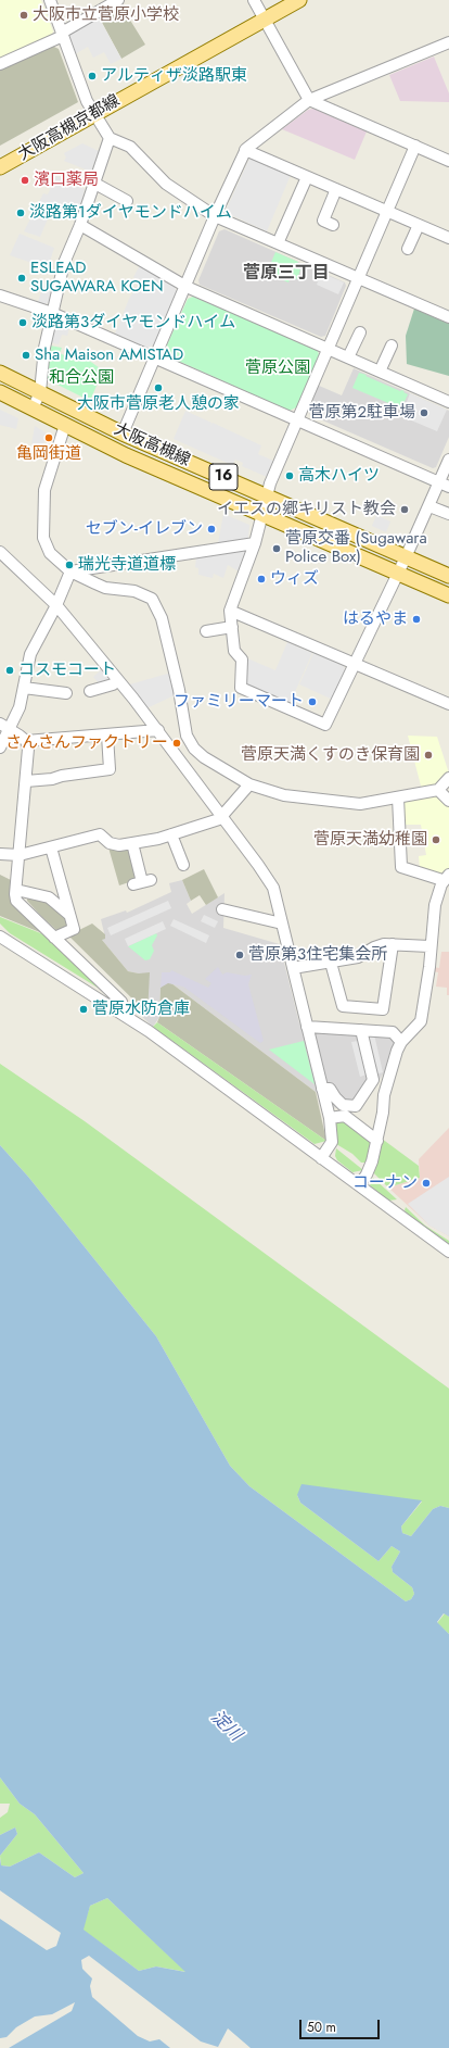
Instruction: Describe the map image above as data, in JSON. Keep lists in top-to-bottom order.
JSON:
{
  "streets": {
    "main road": ["大阪高槻京都線", "大阪高槻線", "16"]
  },
  "districts": ["菅原三丁目"],
  "water": ["淀川"],
  "parks": ["菅原公園", "和合公園"],
  "places": [
    "大阪市立菅原小学校",
    "アルティザ淡路駅東",
    "濱口薬局",
    "淡路第1ダイヤモンドハイム",
    "ESLEAD SUGAWARA KOEN",
    "淡路第3ダイヤモンドハイム",
    "Sha Maison AMISTAD",
    "大阪市菅原老人憩の家",
    "菅原第2駐車場",
    "亀岡街道",
    "高木ハイツ",
    "イエスの郷キリスト教会",
    "セブン-イレブン",
    "菅原交番 (Sugawara Police Box)",
    "瑞光寺道道標",
    "ウィズ",
    "はるやま",
    "コスモコート",
    "ファミリーマート",
    "さんさんファクトリー",
    "菅原天満くすのき保育園",
    "菅原天満幼稚園",
    "菅原第3住宅集会所",
    "菅原水防倉庫",
    "コーナン"
  ],
  "scale_bar": "50 m"
}
